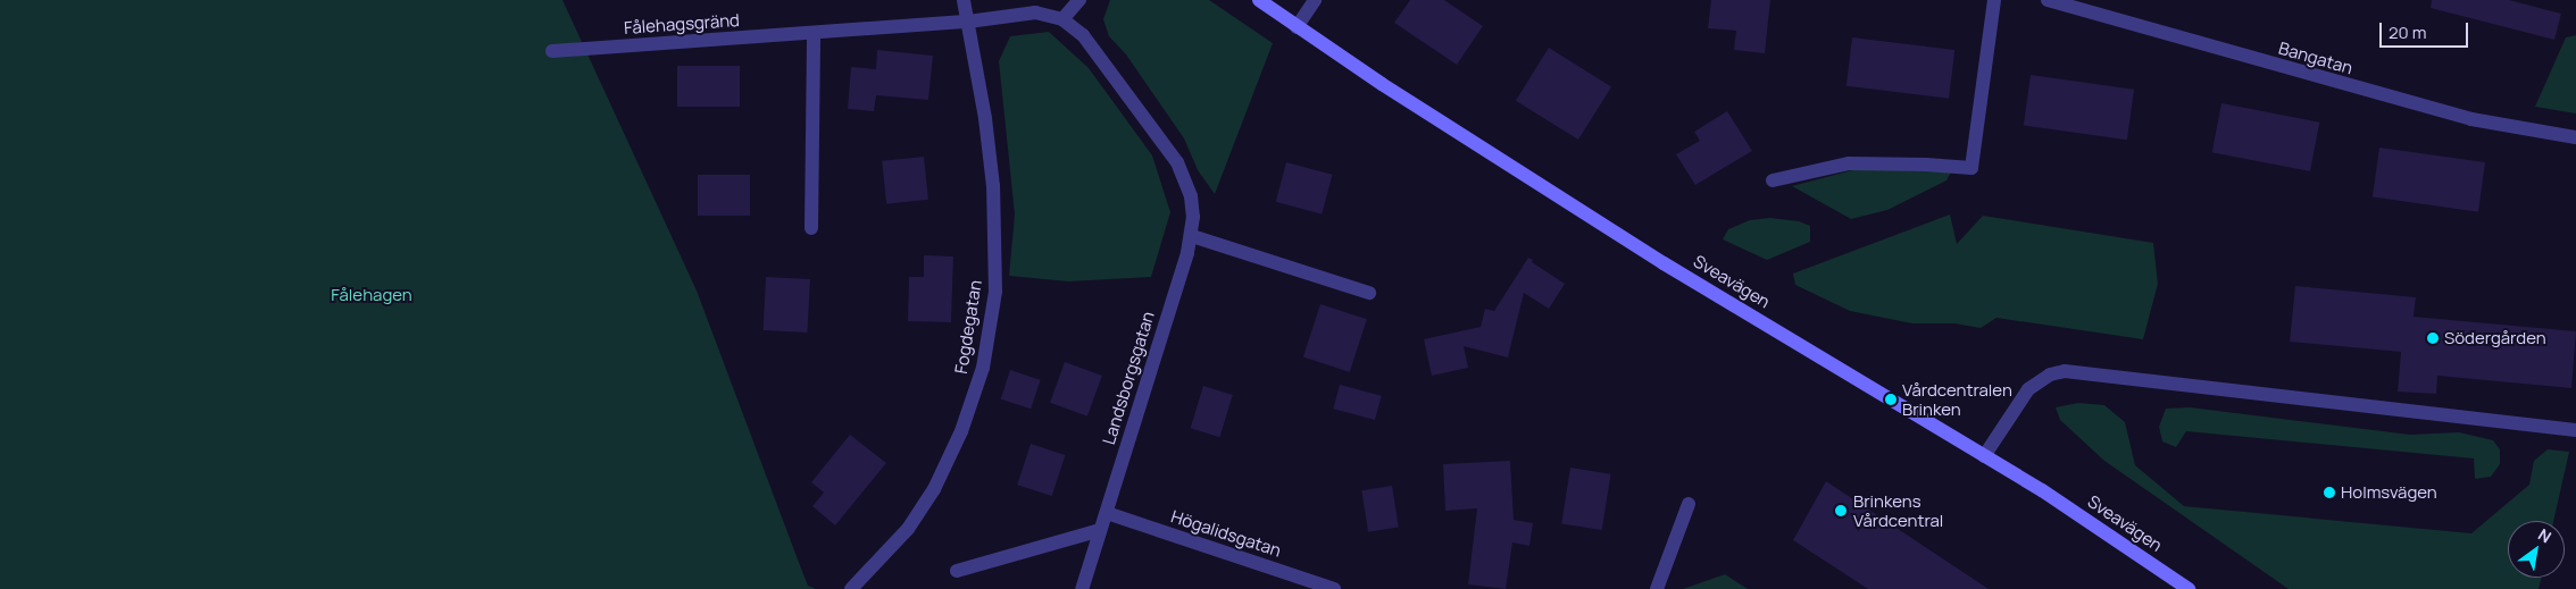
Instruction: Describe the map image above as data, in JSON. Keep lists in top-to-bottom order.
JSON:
{
  "streets": {
    "main road": ["Sveavägen"],
    "street": [
      "Fålehagsgränd",
      "Bangatan",
      "Fogdegatan",
      "Landsborgsgatan",
      "Högalidsgatan"
    ]
  },
  "crossings": [
    ["Fålehagsgränd", "Fogdegatan"],
    ["Fålehagsgränd", "Landsborgsgatan"],
    ["Fogdegatan", "Landsborgsgatan"],
    ["Landsborgsgatan", "Högalidsgatan"]
  ],
  "parks": ["Fålehagen"],
  "places": [
    "Södergården",
    "Vårdcentralen Brinken",
    "Holmsvägen",
    "Brinkens Vårdcentral"
  ],
  "scale_bar": "20 m",
  "north": "top right"
}
